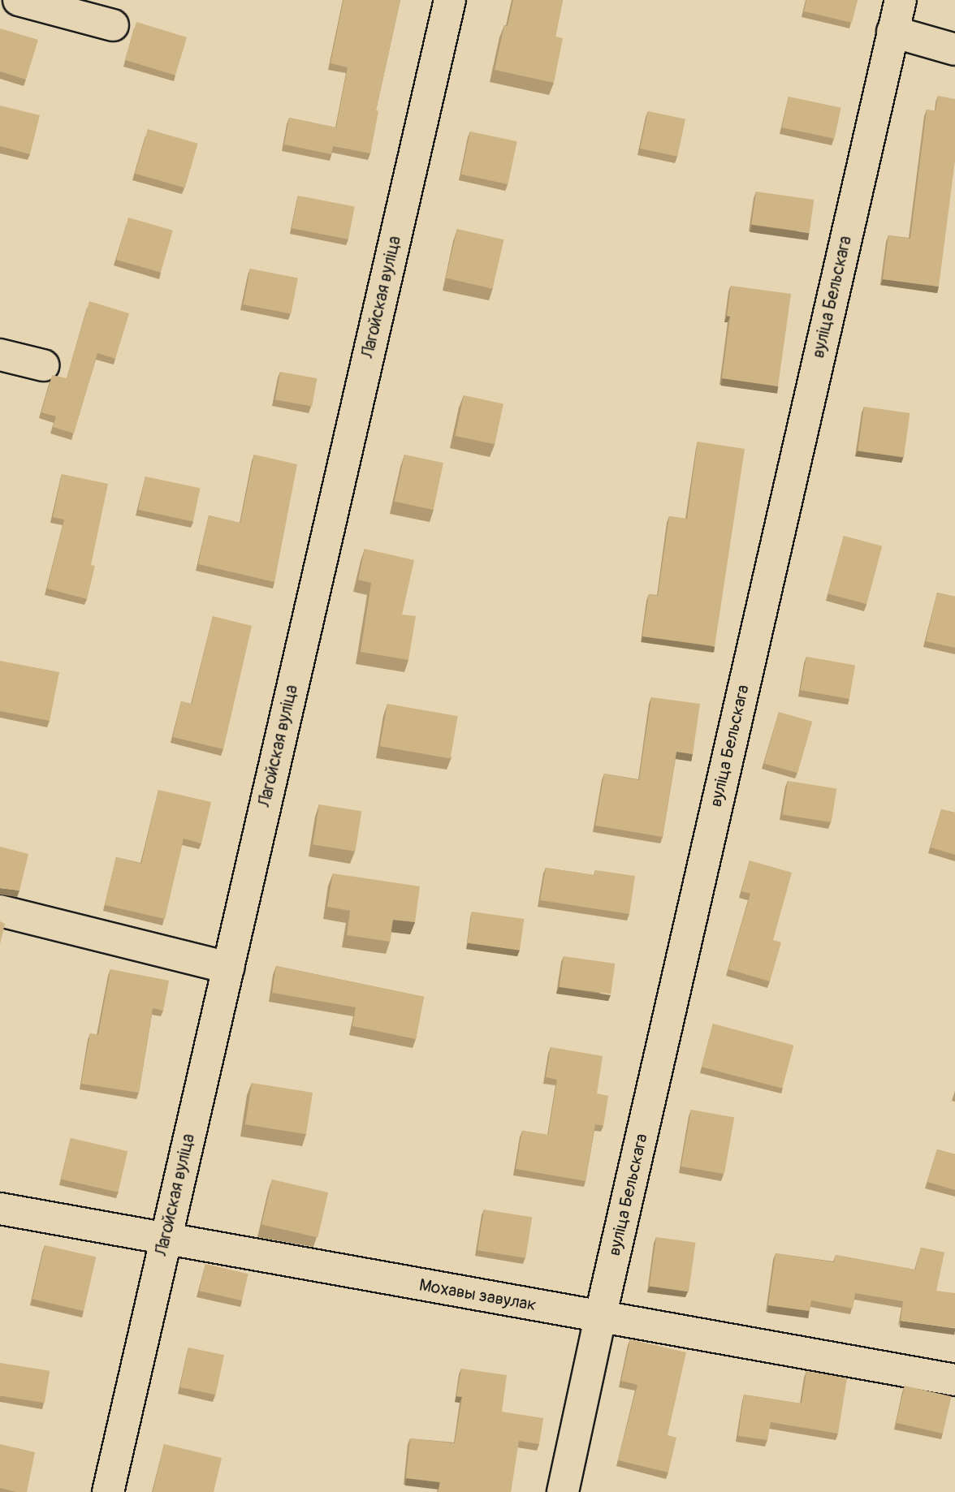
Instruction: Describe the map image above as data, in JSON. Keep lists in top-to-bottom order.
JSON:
{
  "streets": {
    "street": ["Лагойская вуліца", "вуліца Бельскага", "Мохавы завулак"]
  },
  "crossings": [
    ["Лагойская вуліца", "Мохавы завулак"],
    ["вуліца Бельскага", "Мохавы завулак"]
  ]
}
